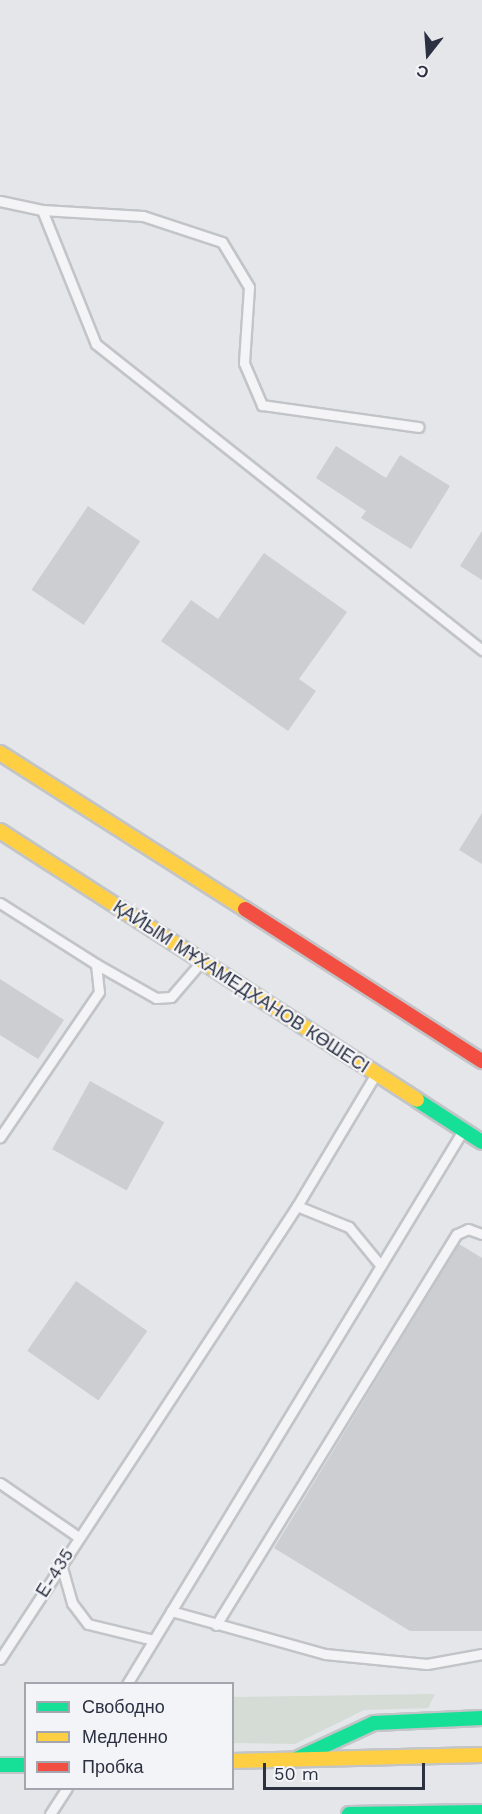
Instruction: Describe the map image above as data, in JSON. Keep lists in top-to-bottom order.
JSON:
{
  "streets": {
    "main road": ["ҚАЙЫМ МҰХАМЕДХАНОВ КӨШЕСІ"],
    "lane": ["Е-435"]
  },
  "legend": ["Свободно", "Медленно", "Пробка"],
  "scale_bar": "50 m",
  "north": "bottom"
}
